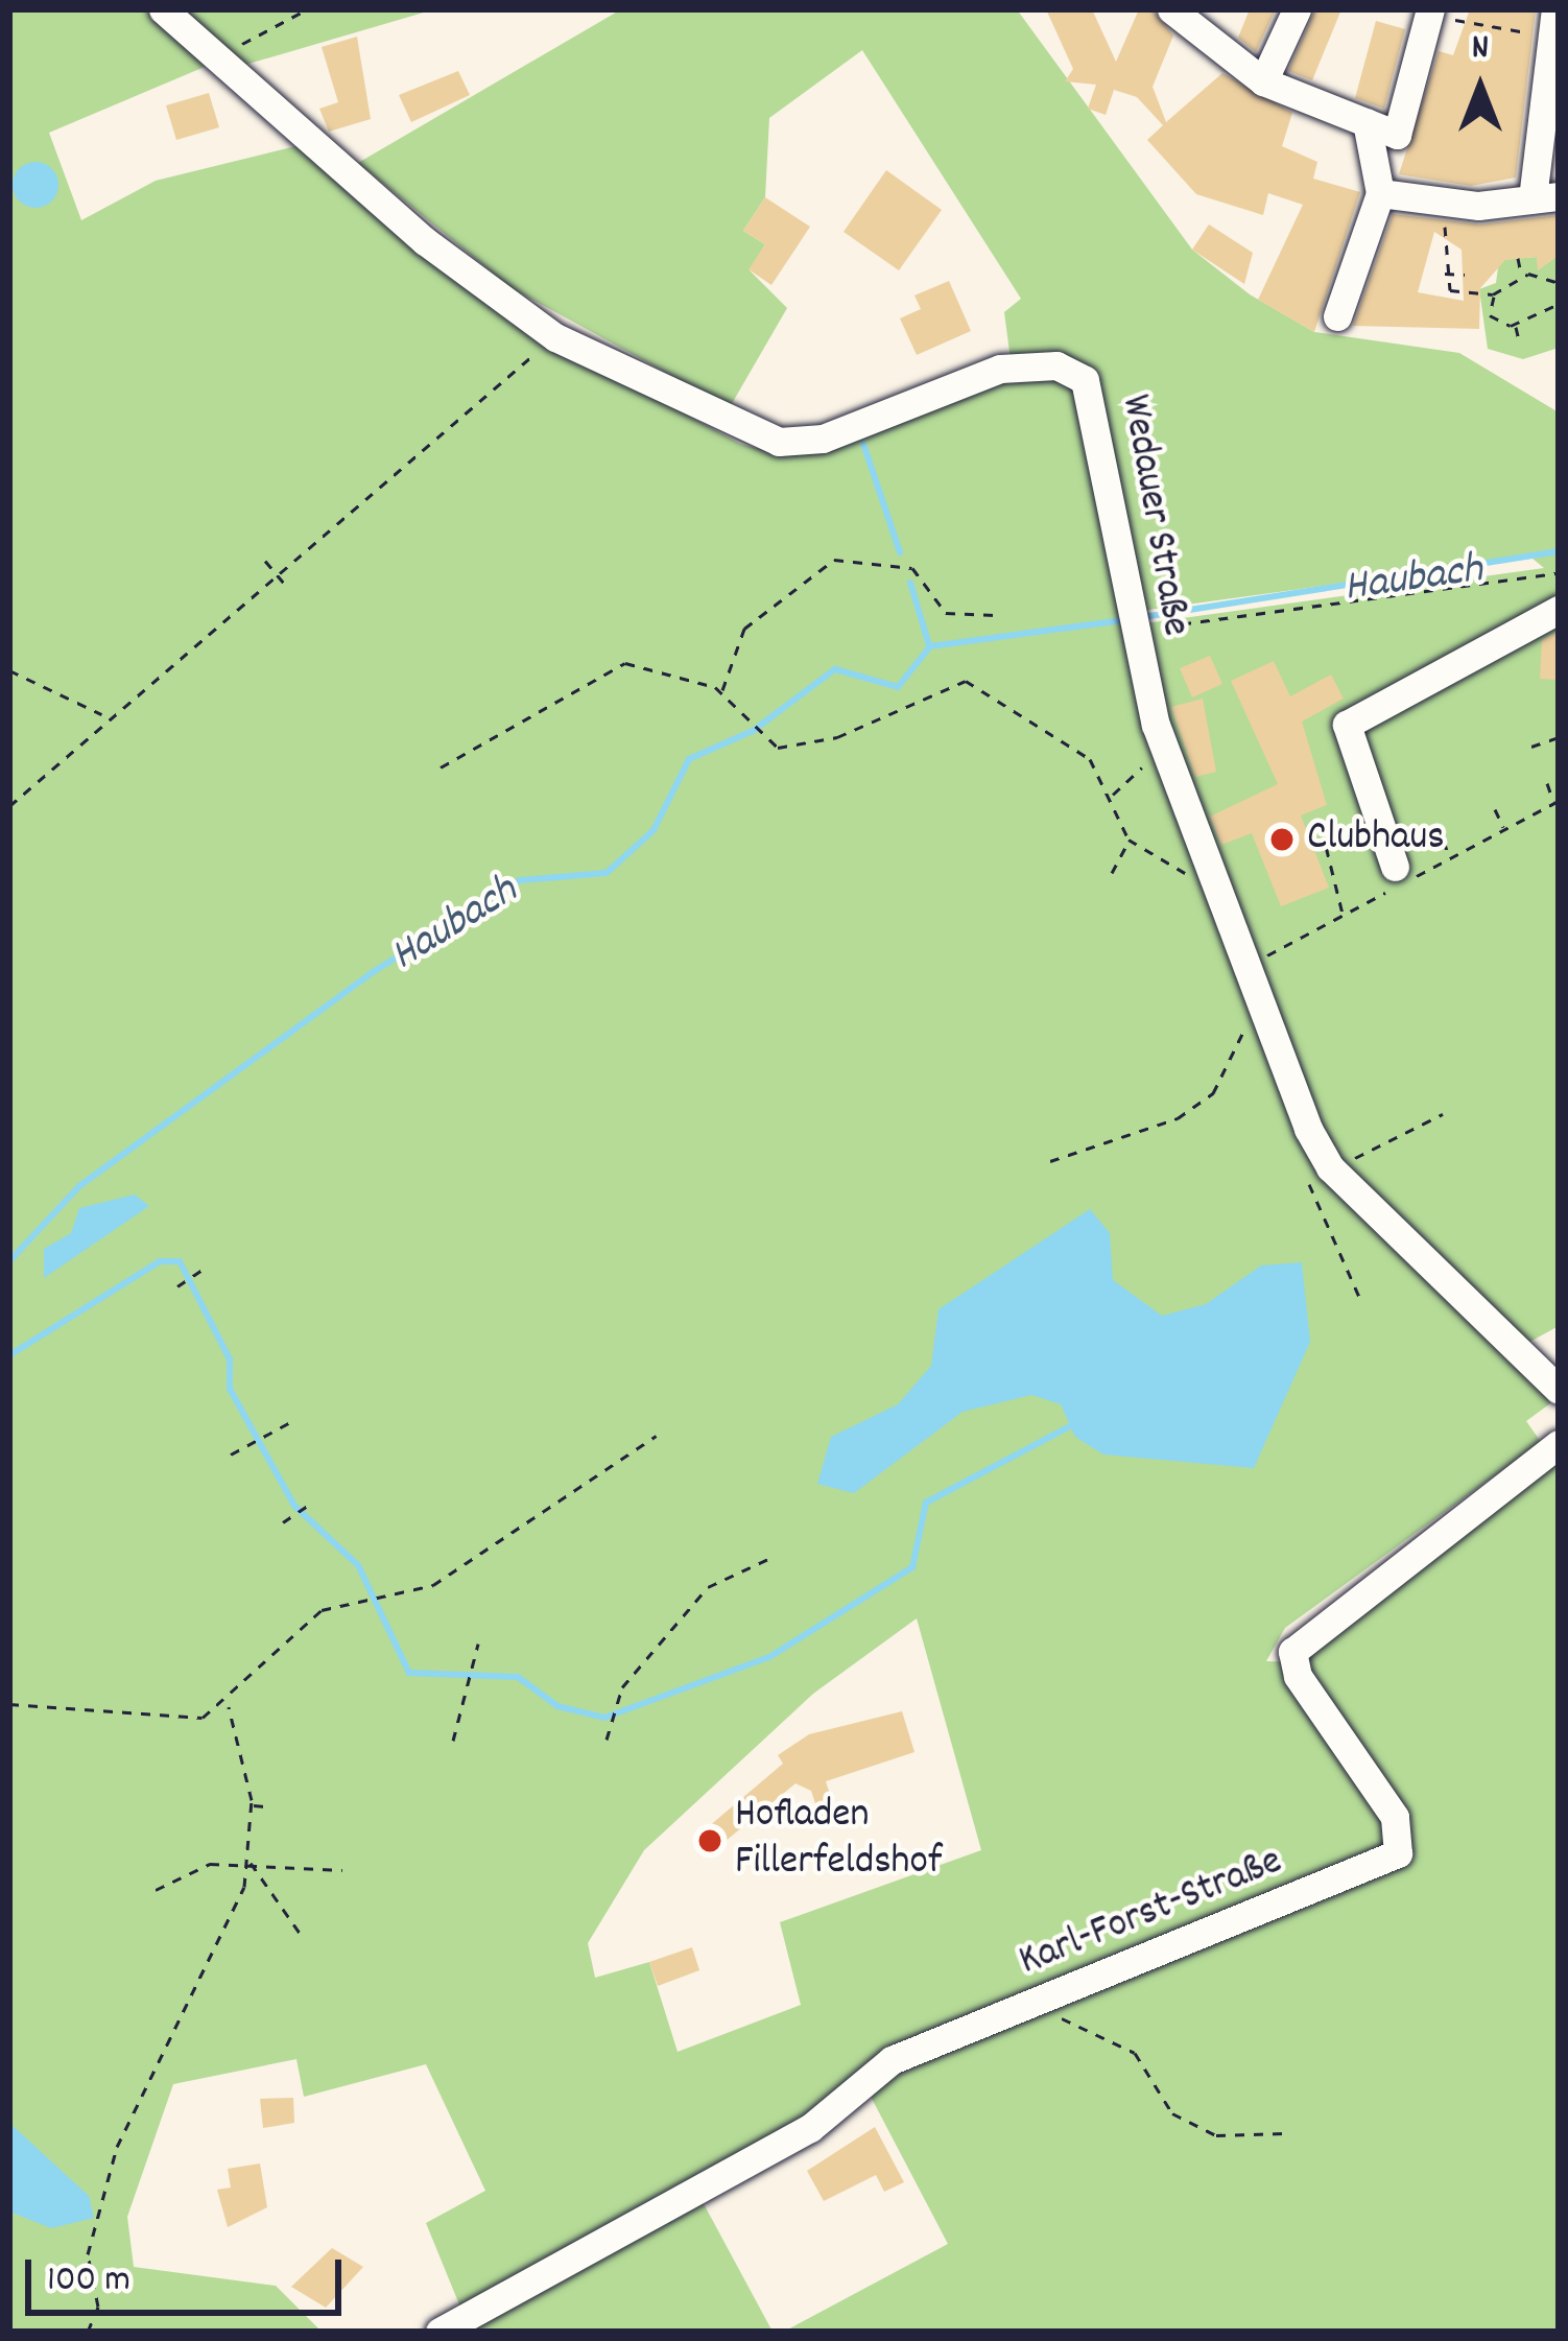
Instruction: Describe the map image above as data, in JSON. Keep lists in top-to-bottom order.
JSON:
{
  "streets": {
    "street": ["Wedauer Straße", "Karl-Forst-Straße"]
  },
  "water": ["Haubach"],
  "places": ["Clubhaus", "Hofladen Fillerfeldshof"],
  "scale_bar": "100 m",
  "north": "top"
}
